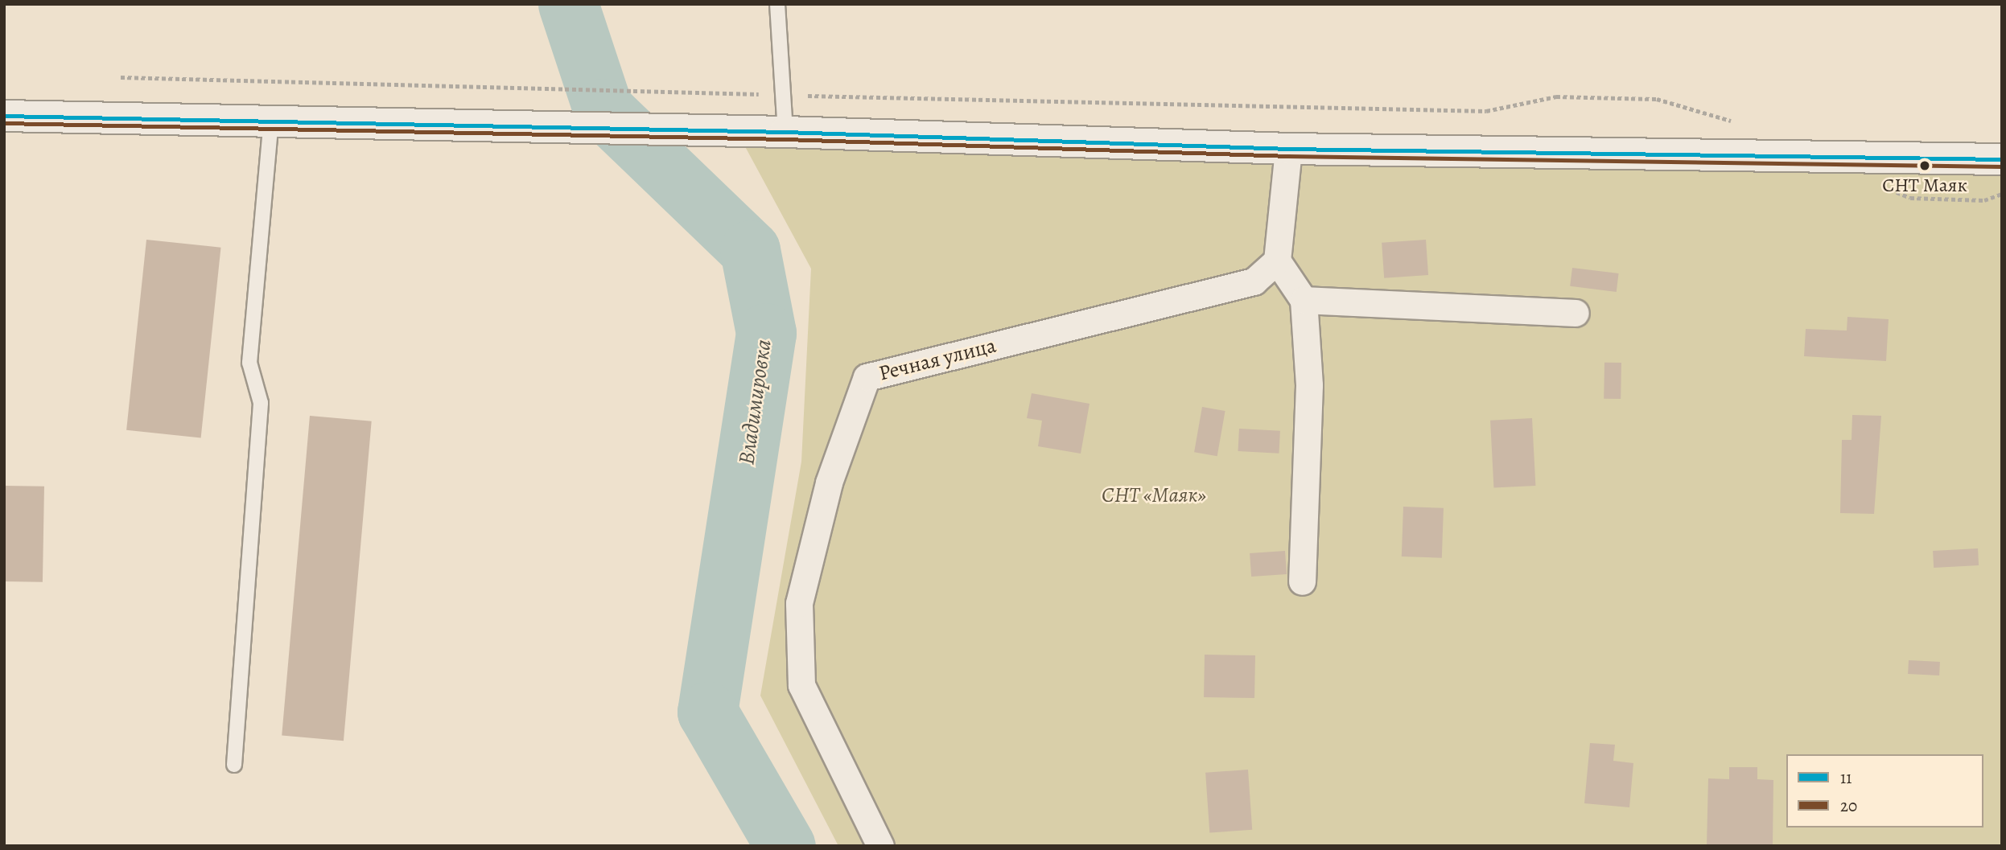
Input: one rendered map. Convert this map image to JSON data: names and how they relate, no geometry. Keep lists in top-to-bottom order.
{
  "streets": {
    "street": ["Речная улица"]
  },
  "water": ["Владимировка"],
  "parks": ["СНТ «Маяк»"],
  "places": ["СНТ Маяк"],
  "lines": ["transit line 11", "transit line 20"],
  "legend": ["11", "20"]
}
